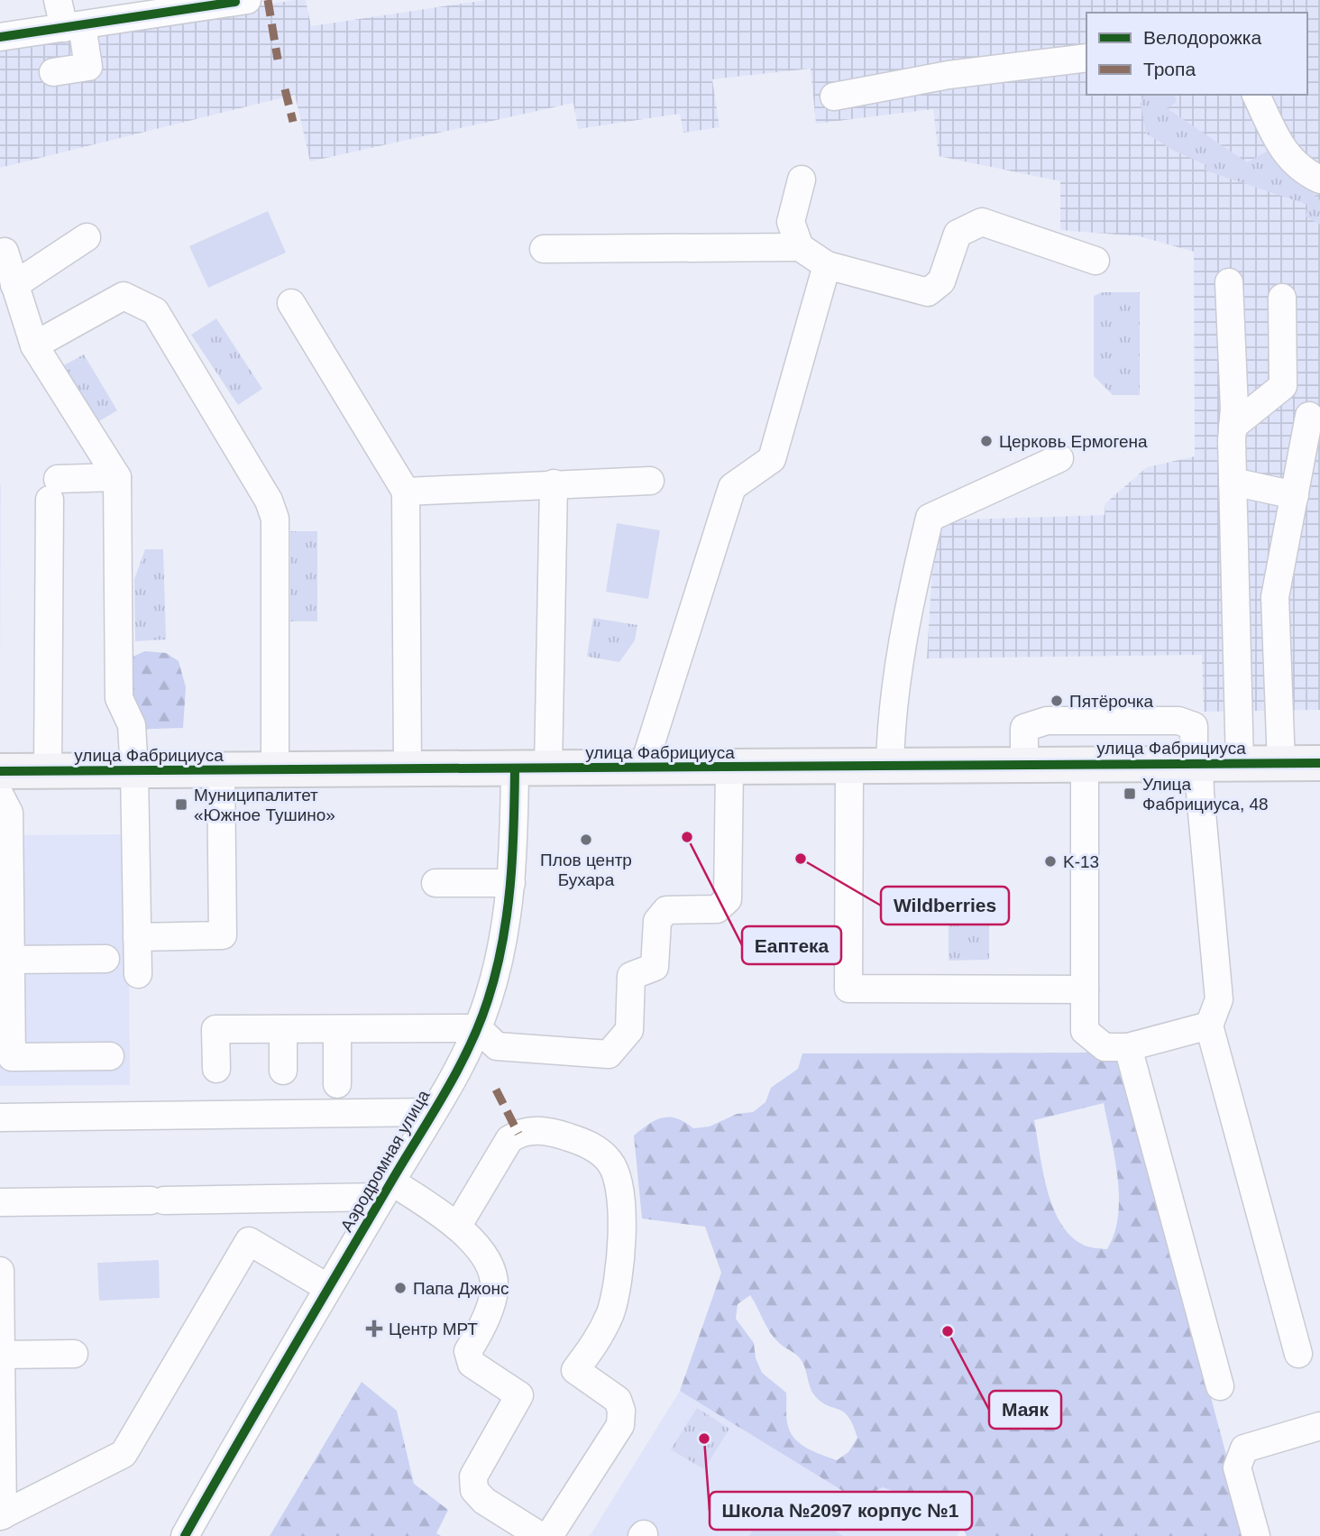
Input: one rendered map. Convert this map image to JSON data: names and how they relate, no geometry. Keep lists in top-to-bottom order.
{
  "streets": {
    "main road": ["улица Фабрициуса"],
    "street": ["Аэродромная улица"]
  },
  "crossings": [
    ["улица Фабрициуса", "Аэродромная улица"]
  ],
  "places": {
    "other": [
      "Церковь Ермогена",
      "Пятёрочка",
      "Еаптека",
      "Плов центр Бухара",
      "Wildberries",
      "K-13",
      "Папа Джонс",
      "Маяк",
      "Школа №2097 корпус №1"
    ],
    "transit": ["Улица Фабрициуса, 48", "Муниципалитет «Южное Тушино»"],
    "health": ["Центр МРТ"]
  },
  "legend": ["Велодорожка", "Тропа"]
}
